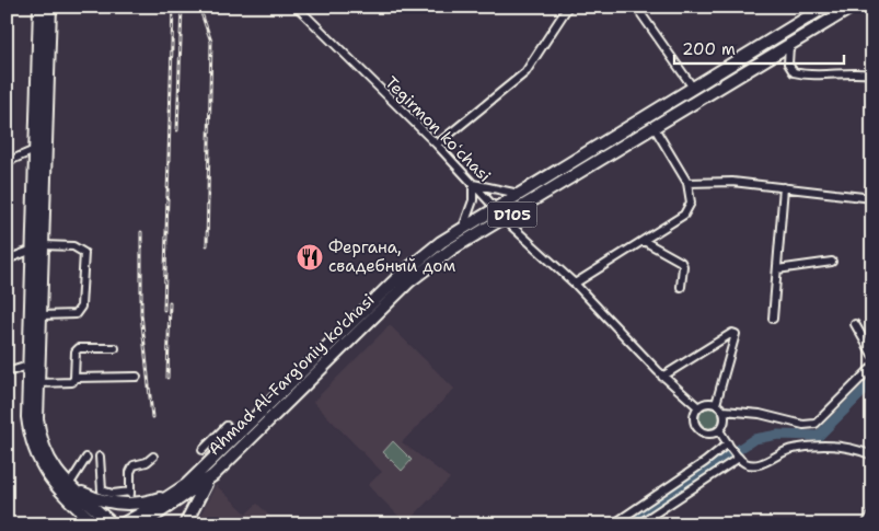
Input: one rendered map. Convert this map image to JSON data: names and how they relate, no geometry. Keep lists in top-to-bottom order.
{
  "streets": {
    "highway": ["D105", "Ahmad Al-Farg'oniy ko'chasi"],
    "street": ["Tegirmon koʻchasi"]
  },
  "crossings": [
    ["Tegirmon koʻchasi", "Ahmad Al-Farg'oniy ko'chasi"]
  ],
  "places": {
    "restaurant": ["Фергана, свадебный дом"]
  },
  "scale_bar": "200 m"
}
